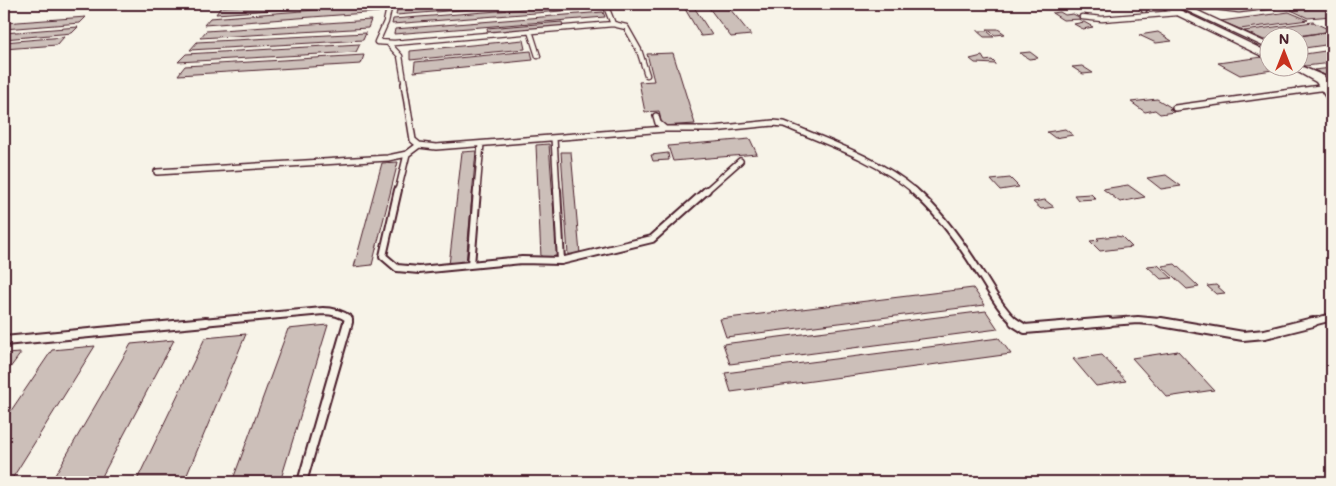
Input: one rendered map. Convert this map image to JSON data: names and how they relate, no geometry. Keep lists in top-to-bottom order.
{
  "north": "top"
}
